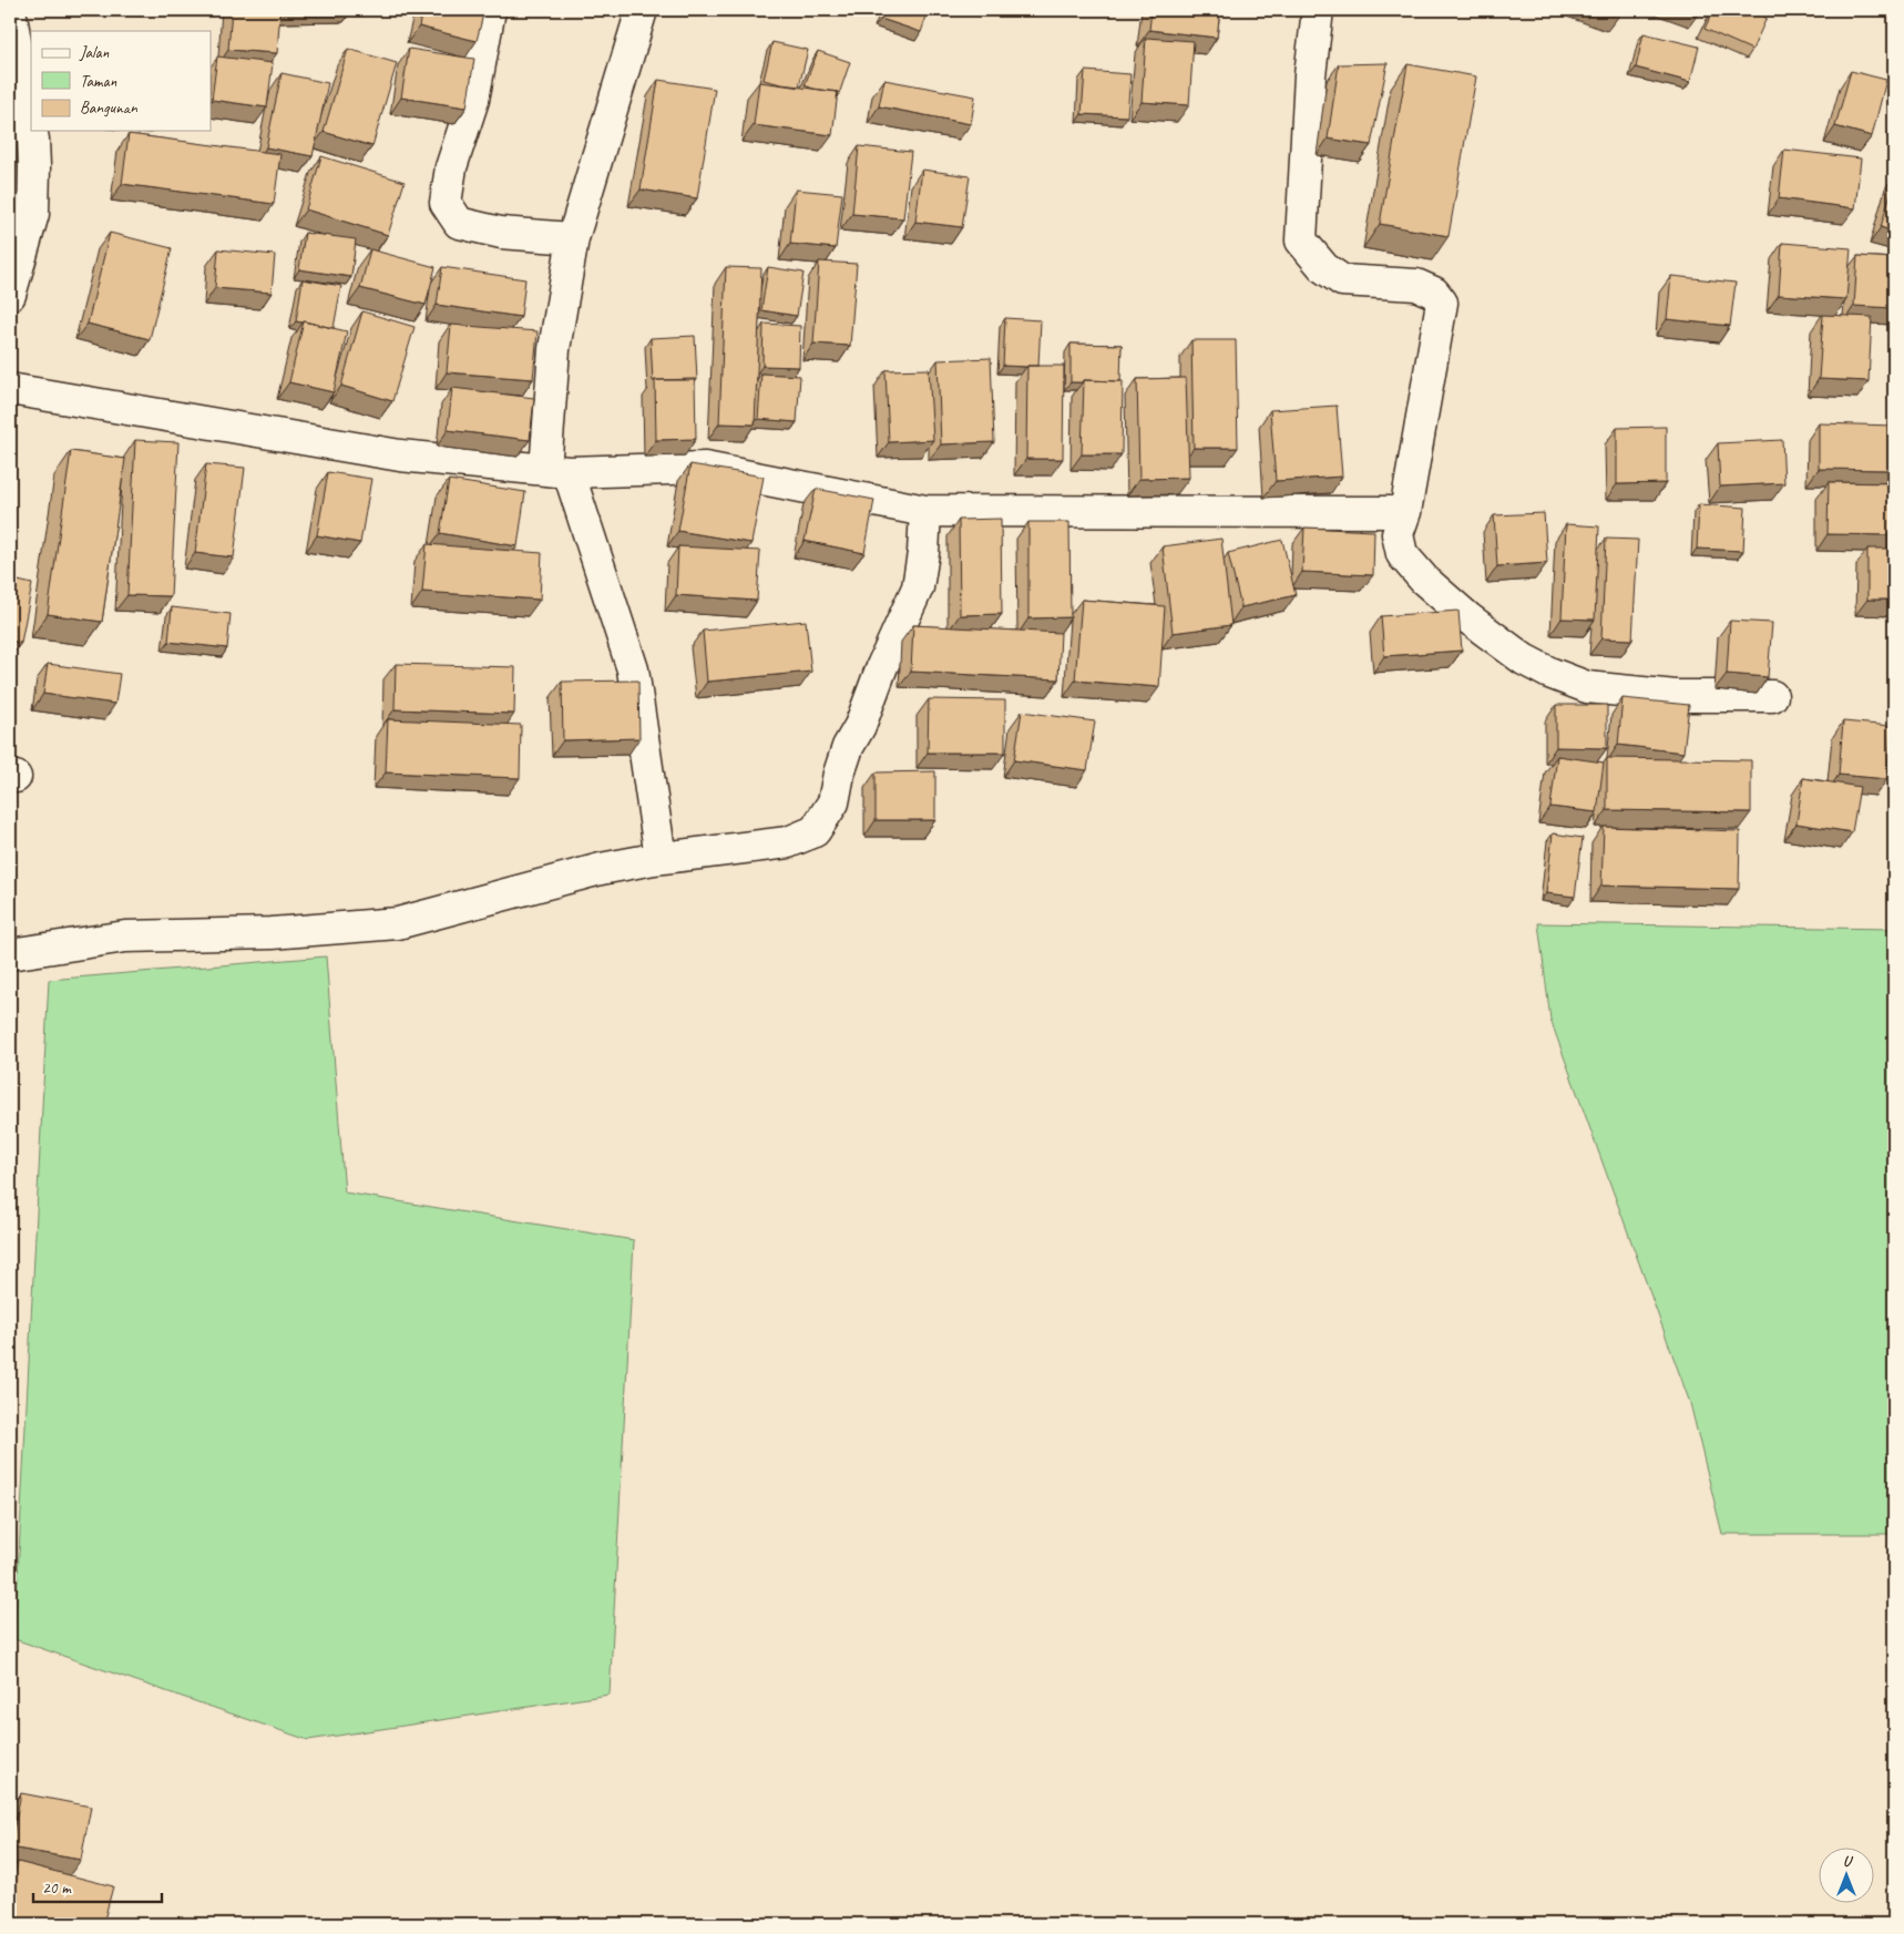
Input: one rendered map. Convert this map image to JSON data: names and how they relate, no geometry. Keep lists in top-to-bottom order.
{
  "legend": ["Jalan", "Taman", "Bangunan"],
  "scale_bar": "20 m",
  "north": "top"
}
